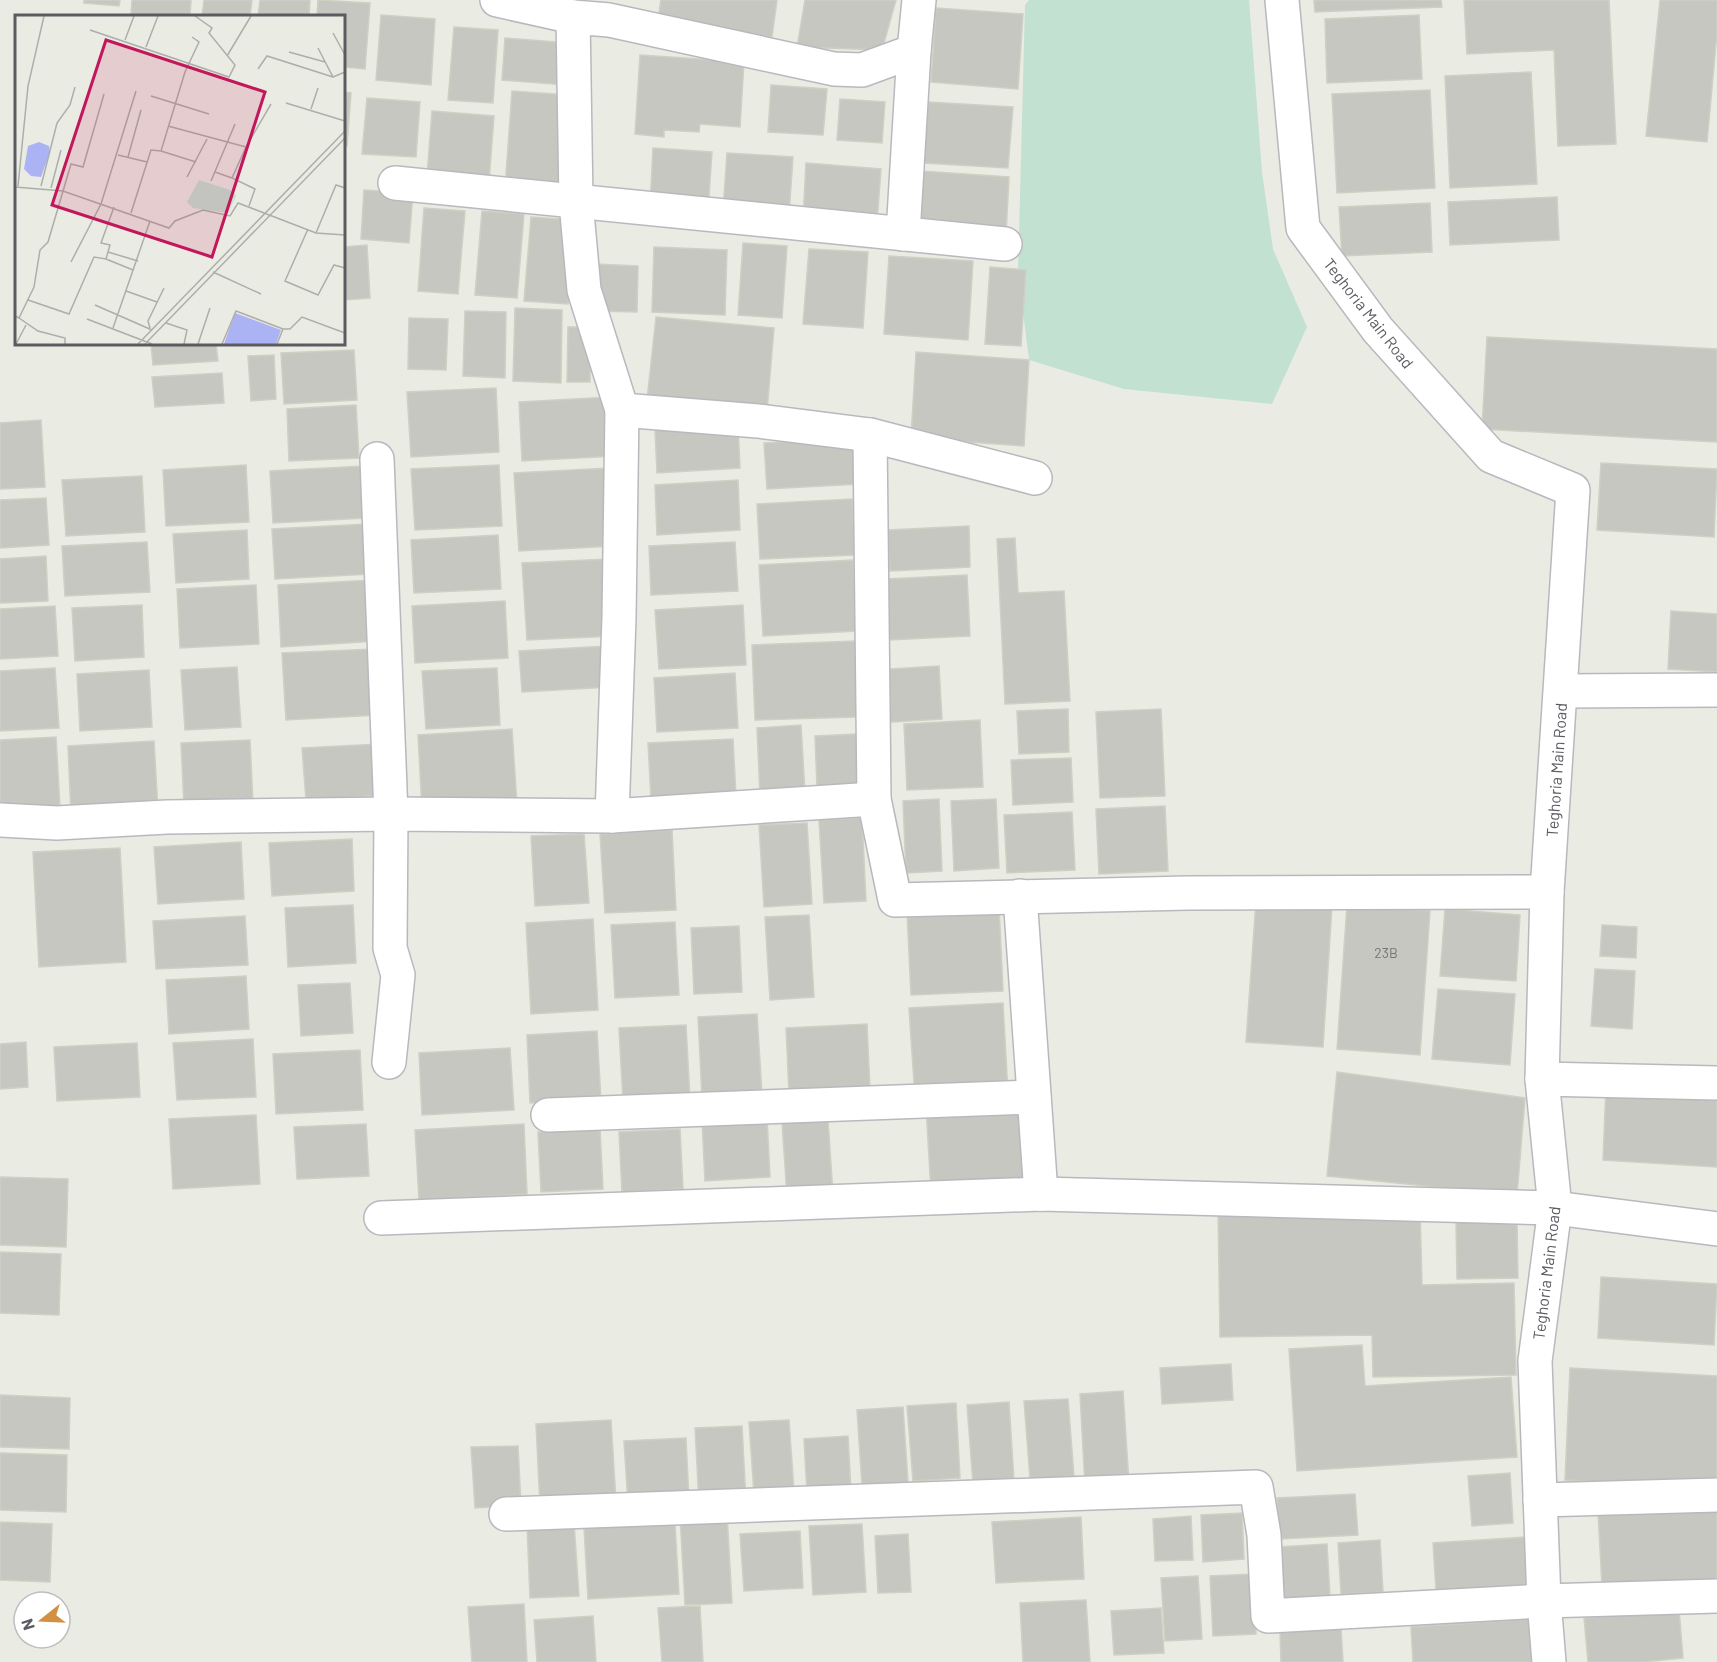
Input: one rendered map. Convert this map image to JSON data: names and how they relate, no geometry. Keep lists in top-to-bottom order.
{
  "streets": {
    "street": ["Teghoria Main Road"]
  },
  "house_numbers": ["23B"],
  "north": "left"
}
